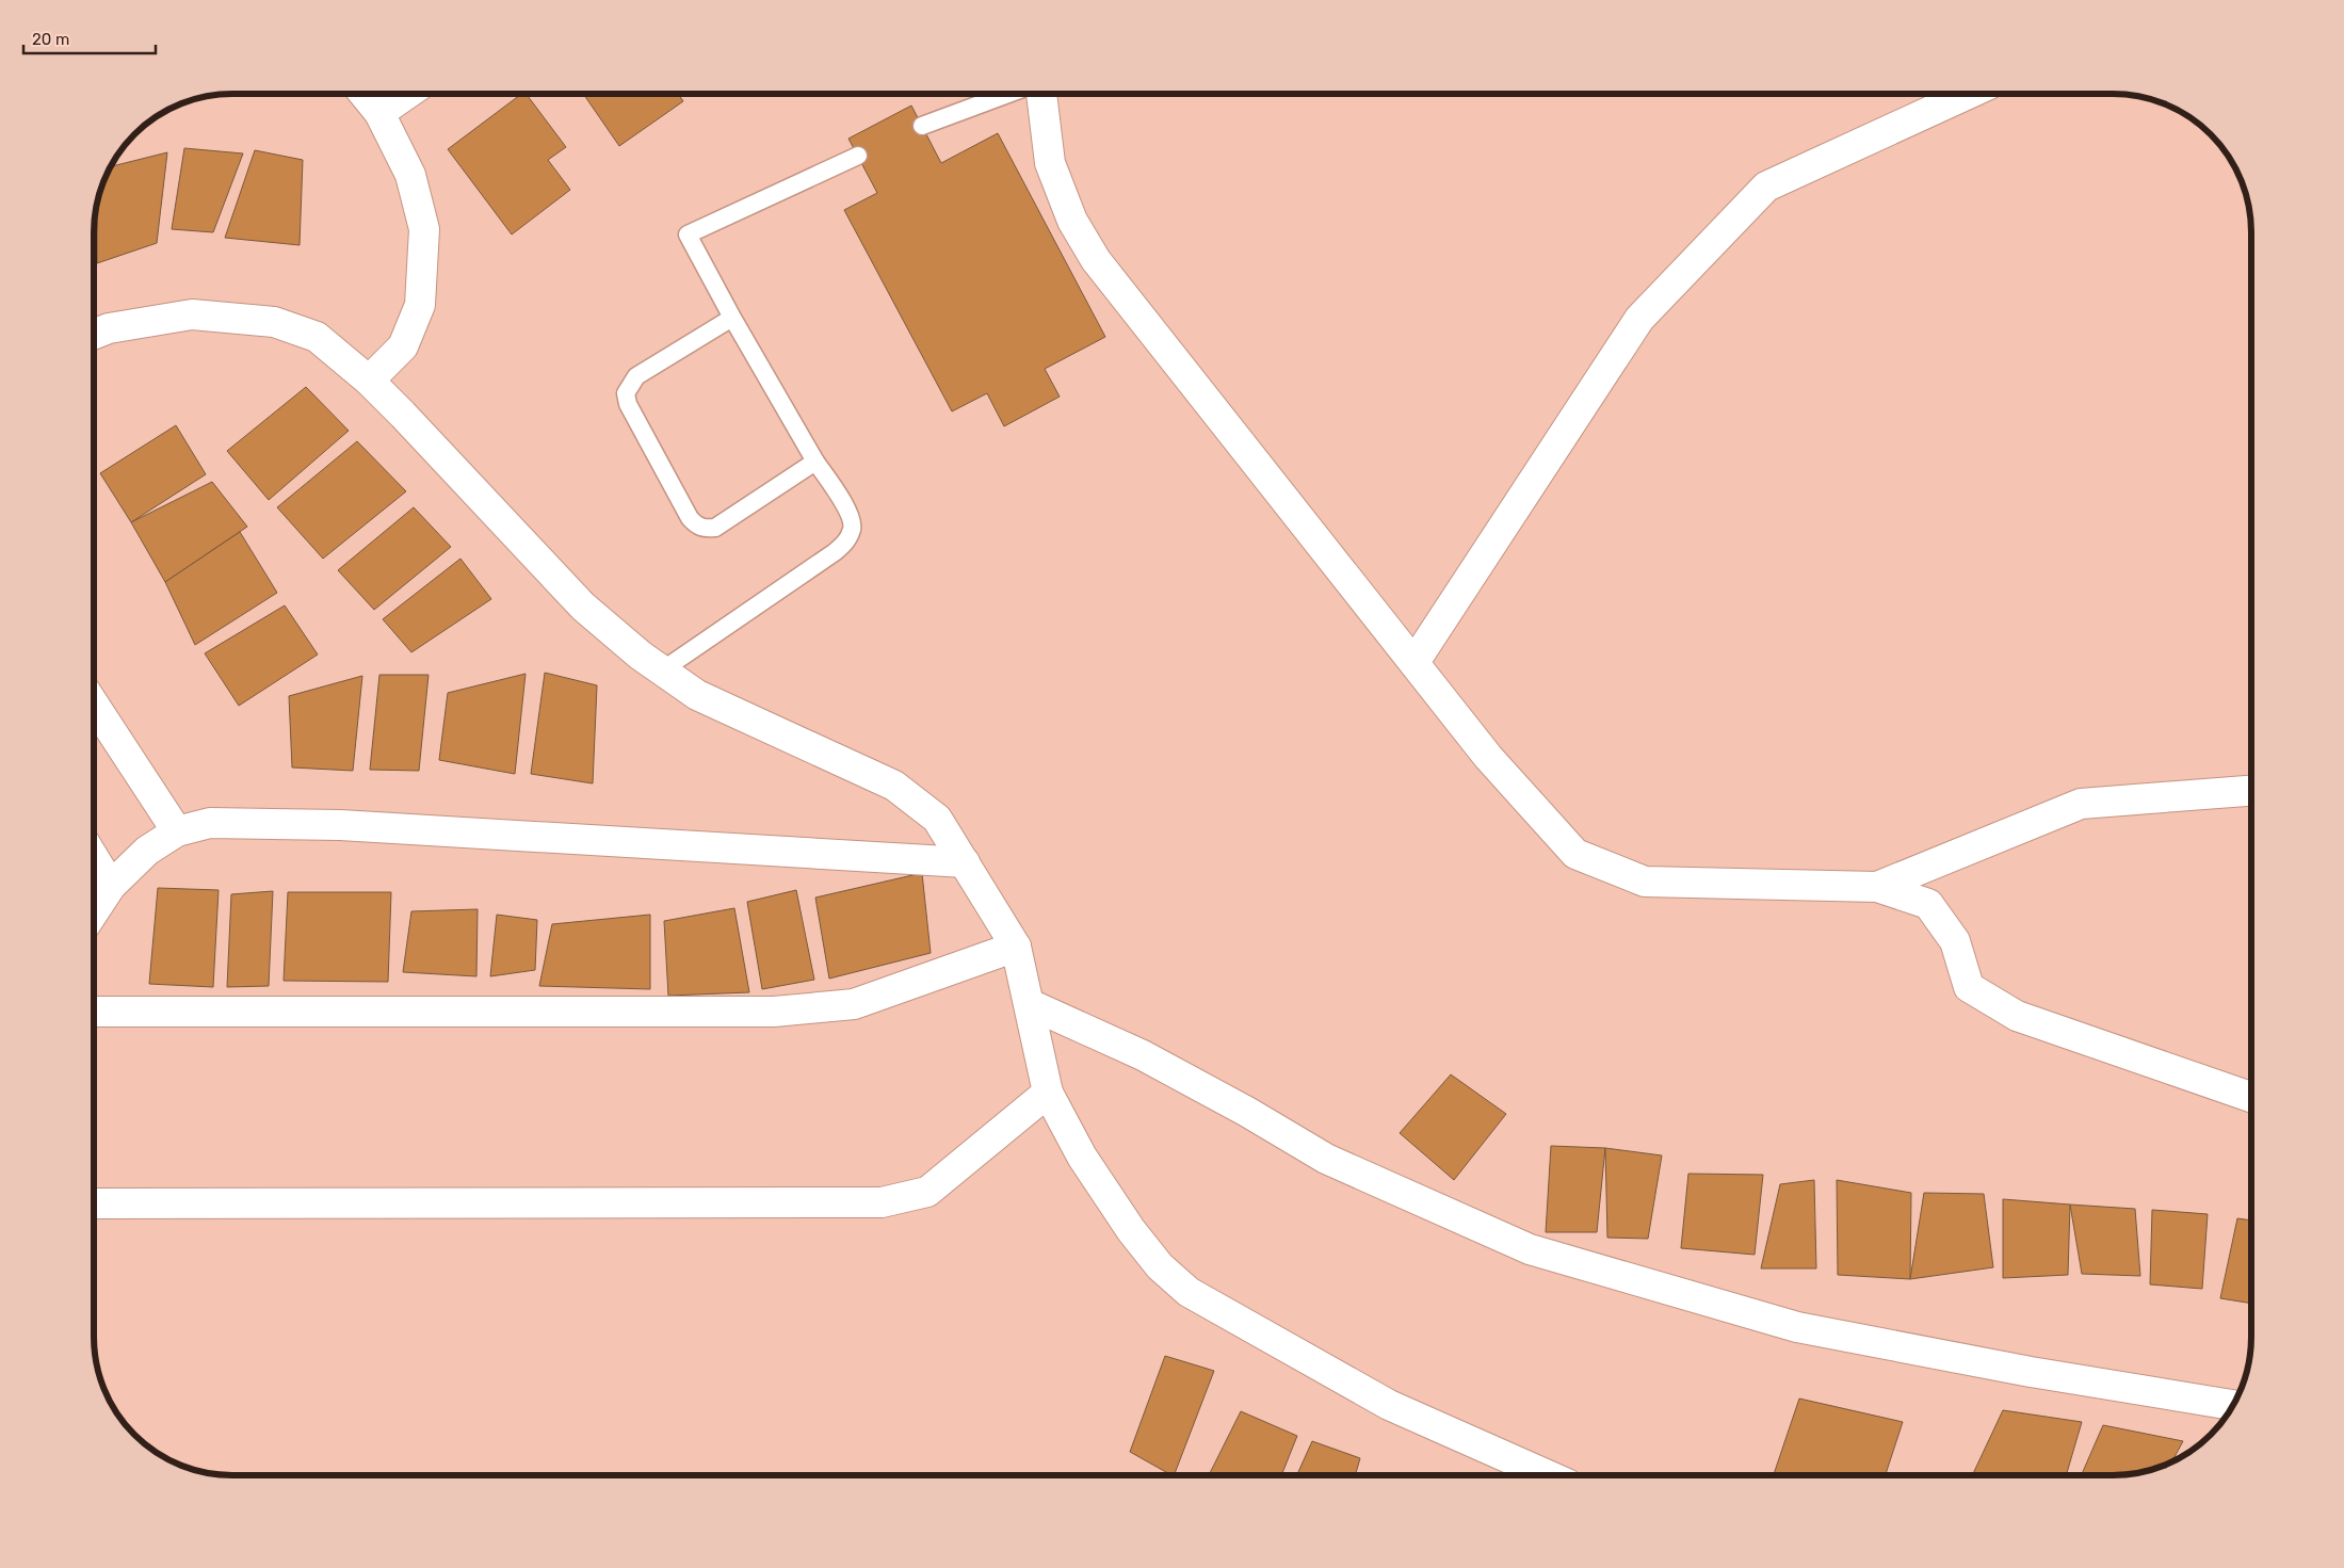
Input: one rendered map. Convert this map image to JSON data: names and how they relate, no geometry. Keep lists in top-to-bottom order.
{
  "scale_bar": "20 m"
}
